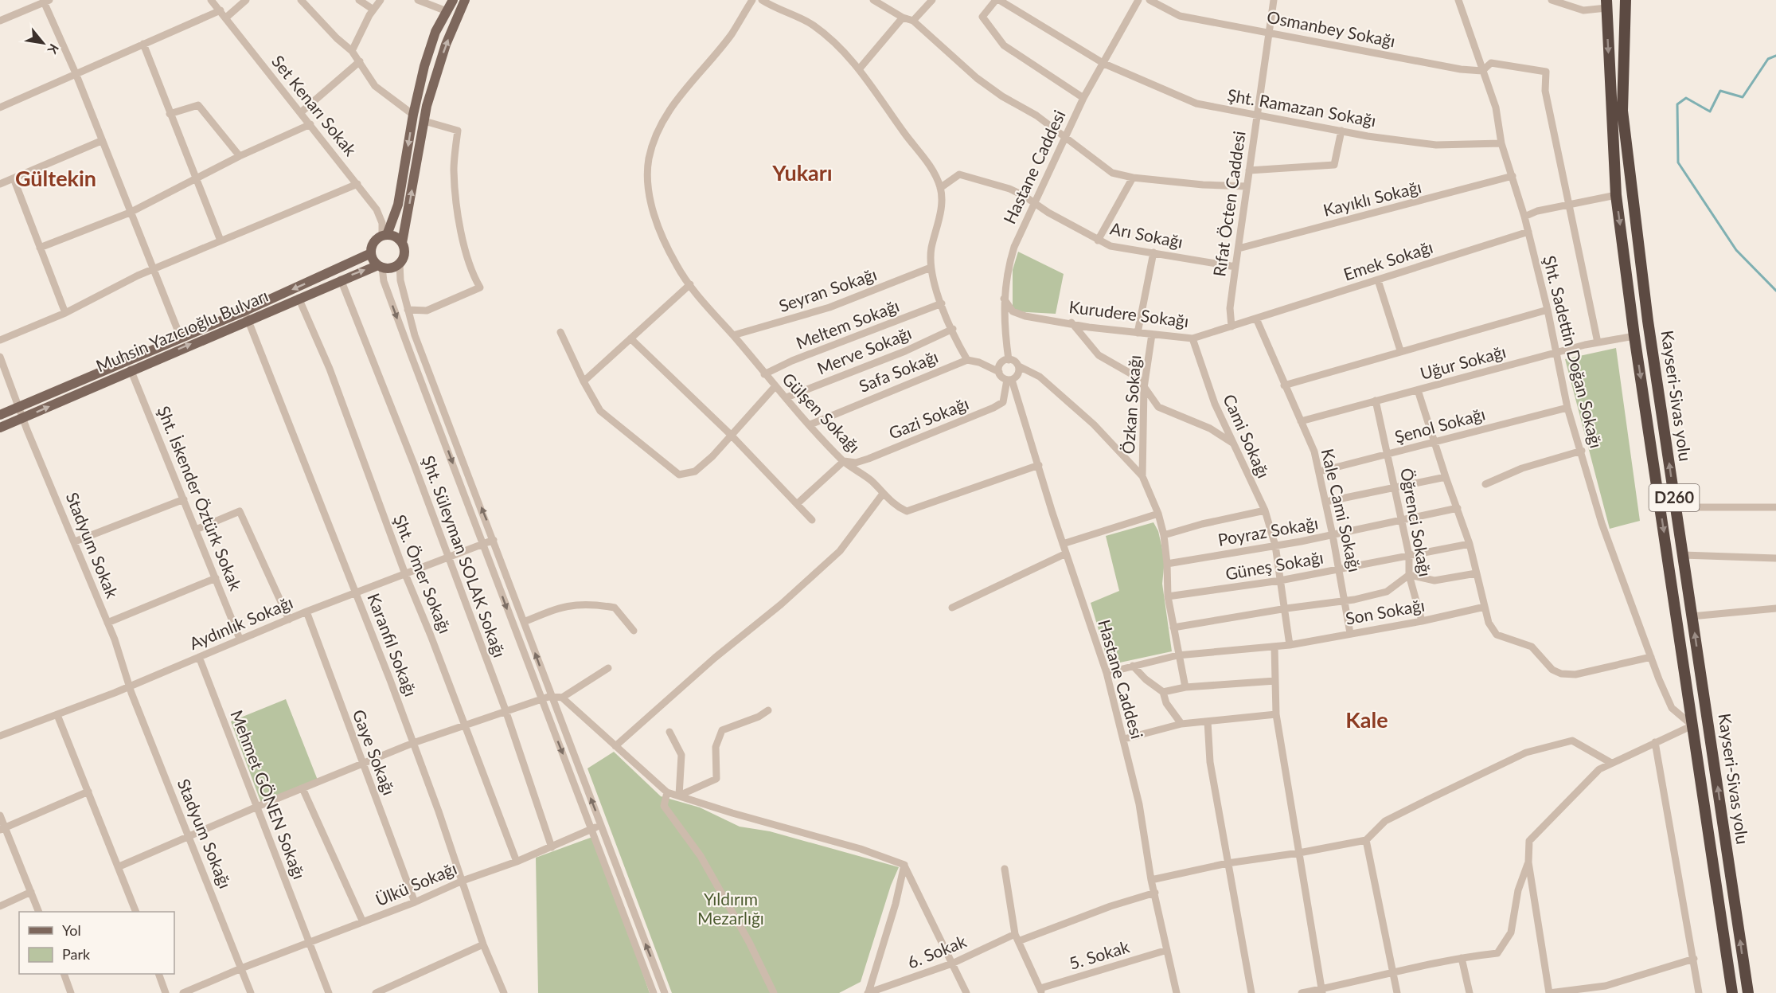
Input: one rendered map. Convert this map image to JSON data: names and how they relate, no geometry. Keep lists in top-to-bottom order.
{
  "streets": {
    "highway": ["Kayseri-Sivas yolu", "D260"],
    "main road": ["Muhsin Yazıcıoğlu Bulvarı"],
    "street": [
      "Osmanbey Sokağı",
      "Set Kenarı Sokak",
      "Şht. Ramazan Sokağı",
      "Hastane Caddesi",
      "Kayıklı Sokağı",
      "Rıfat Öcten Caddesi",
      "Arı Sokağı",
      "Emek Sokağı",
      "Seyran Sokağı",
      "Kurudere Sokağı",
      "Meltem Sokağı",
      "Merve Sokağı",
      "Şht. Sadettin Doğan Sokağı",
      "Uğur Sokağı",
      "Safa Sokağı",
      "Özkan Sokağı",
      "Gülşen Sokağı",
      "Gazi Sokağı",
      "Şenol Sokağı",
      "Cami Sokağı",
      "Şht. İskender Öztürk Sokak",
      "Kale Cami Sokağı",
      "Öğrenci Sokağı",
      "Poyraz Sokağı",
      "Stadyum Sokak",
      "Şht. Süleyman SOLAK Sokağı",
      "Güneş Sokağı",
      "Şht. Ömer Sokağı",
      "Son Sokağı",
      "Aydınlık Sokağı",
      "Karanfil Sokağı",
      "Gaye Sokağı",
      "Mehmet GÖNEN Sokağı",
      "Stadyum Sokağı",
      "Ülkü Sokağı",
      "6. Sokak",
      "5. Sokak"
    ]
  },
  "crossings": [
    ["Osmanbey Sokağı", "Rıfat Öcten Caddesi"],
    ["Osmanbey Sokağı", "Şht. Sadettin Doğan Sokağı"],
    ["Set Kenarı Sokak", "Muhsin Yazıcıoğlu Bulvarı"],
    ["Şht. Ramazan Sokağı", "Hastane Caddesi"],
    ["Şht. Ramazan Sokağı", "Rıfat Öcten Caddesi"],
    ["Şht. Ramazan Sokağı", "Şht. Sadettin Doğan Sokağı"],
    ["Hastane Caddesi", "Arı Sokağı"],
    ["Hastane Caddesi", "Kurudere Sokağı"],
    ["Hastane Caddesi", "Gülşen Sokağı"],
    ["Hastane Caddesi", "Gazi Sokağı"],
    ["Hastane Caddesi", "Son Sokağı"],
    ["Hastane Caddesi", "6. Sokak"],
    ["Hastane Caddesi", "5. Sokak"],
    ["Kayıklı Sokağı", "Rıfat Öcten Caddesi"],
    ["Kayıklı Sokağı", "Şht. Sadettin Doğan Sokağı"],
    ["Rıfat Öcten Caddesi", "Arı Sokağı"],
    ["Rıfat Öcten Caddesi", "Kurudere Sokağı"],
    ["Arı Sokağı", "Özkan Sokağı"],
    ["Emek Sokağı", "Kurudere Sokağı"],
    ["Emek Sokağı", "Şht. Sadettin Doğan Sokağı"],
    ["Emek Sokağı", "Kale Cami Sokağı"],
    ["Seyran Sokağı", "Gülşen Sokağı"],
    ["Kurudere Sokağı", "Özkan Sokağı"],
    ["Kurudere Sokağı", "Cami Sokağı"],
    ["Kurudere Sokağı", "Kale Cami Sokağı"],
    ["Meltem Sokağı", "Gülşen Sokağı"],
    ["Muhsin Yazıcıoğlu Bulvarı", "Şht. İskender Öztürk Sokak"],
    ["Muhsin Yazıcıoğlu Bulvarı", "Stadyum Sokak"],
    ["Muhsin Yazıcıoğlu Bulvarı", "Şht. Süleyman SOLAK Sokağı"],
    ["Muhsin Yazıcıoğlu Bulvarı", "Şht. Ömer Sokağı"],
    ["Muhsin Yazıcıoğlu Bulvarı", "Karanfil Sokağı"],
    ["Merve Sokağı", "Gülşen Sokağı"],
    ["Şht. Sadettin Doğan Sokağı", "Uğur Sokağı"],
    ["Şht. Sadettin Doğan Sokağı", "Kayseri-Sivas yolu"],
    ["Şht. Sadettin Doğan Sokağı", "Şenol Sokağı"],
    ["Uğur Sokağı", "Kayseri-Sivas yolu"],
    ["Uğur Sokağı", "Kale Cami Sokağı"],
    ["Uğur Sokağı", "Öğrenci Sokağı"],
    ["Safa Sokağı", "Gülşen Sokağı"],
    ["Gülşen Sokağı", "Gazi Sokağı"],
    ["Şenol Sokağı", "Kale Cami Sokağı"],
    ["Şenol Sokağı", "Öğrenci Sokağı"],
    ["Cami Sokağı", "Poyraz Sokağı"],
    ["Cami Sokağı", "Güneş Sokağı"],
    ["Cami Sokağı", "Son Sokağı"],
    ["Şht. İskender Öztürk Sokak", "Aydınlık Sokağı"],
    ["Kale Cami Sokağı", "Poyraz Sokağı"],
    ["Kale Cami Sokağı", "Güneş Sokağı"],
    ["Kale Cami Sokağı", "Son Sokağı"],
    ["Öğrenci Sokağı", "Poyraz Sokağı"],
    ["Öğrenci Sokağı", "Güneş Sokağı"],
    ["Öğrenci Sokağı", "Son Sokağı"],
    ["Stadyum Sokak", "Aydınlık Sokağı"],
    ["Stadyum Sokak", "Stadyum Sokağı"],
    ["Şht. Süleyman SOLAK Sokağı", "Aydınlık Sokağı"],
    ["Şht. Süleyman SOLAK Sokağı", "Ülkü Sokağı"],
    ["Şht. Ömer Sokağı", "Aydınlık Sokağı"],
    ["Şht. Ömer Sokağı", "Ülkü Sokağı"],
    ["Aydınlık Sokağı", "Karanfil Sokağı"],
    ["Aydınlık Sokağı", "Gaye Sokağı"],
    ["Aydınlık Sokağı", "Mehmet GÖNEN Sokağı"],
    ["Aydınlık Sokağı", "Stadyum Sokağı"],
    ["Karanfil Sokağı", "Ülkü Sokağı"],
    ["Gaye Sokağı", "Ülkü Sokağı"],
    ["Mehmet GÖNEN Sokağı", "Ülkü Sokağı"],
    ["Stadyum Sokağı", "Ülkü Sokağı"]
  ],
  "districts": ["Yukarı", "Gültekin", "Kale"],
  "parks": ["Yıldırım Mezarlığı"],
  "legend": ["Yol", "Park"],
  "north": "bottom right"
}
